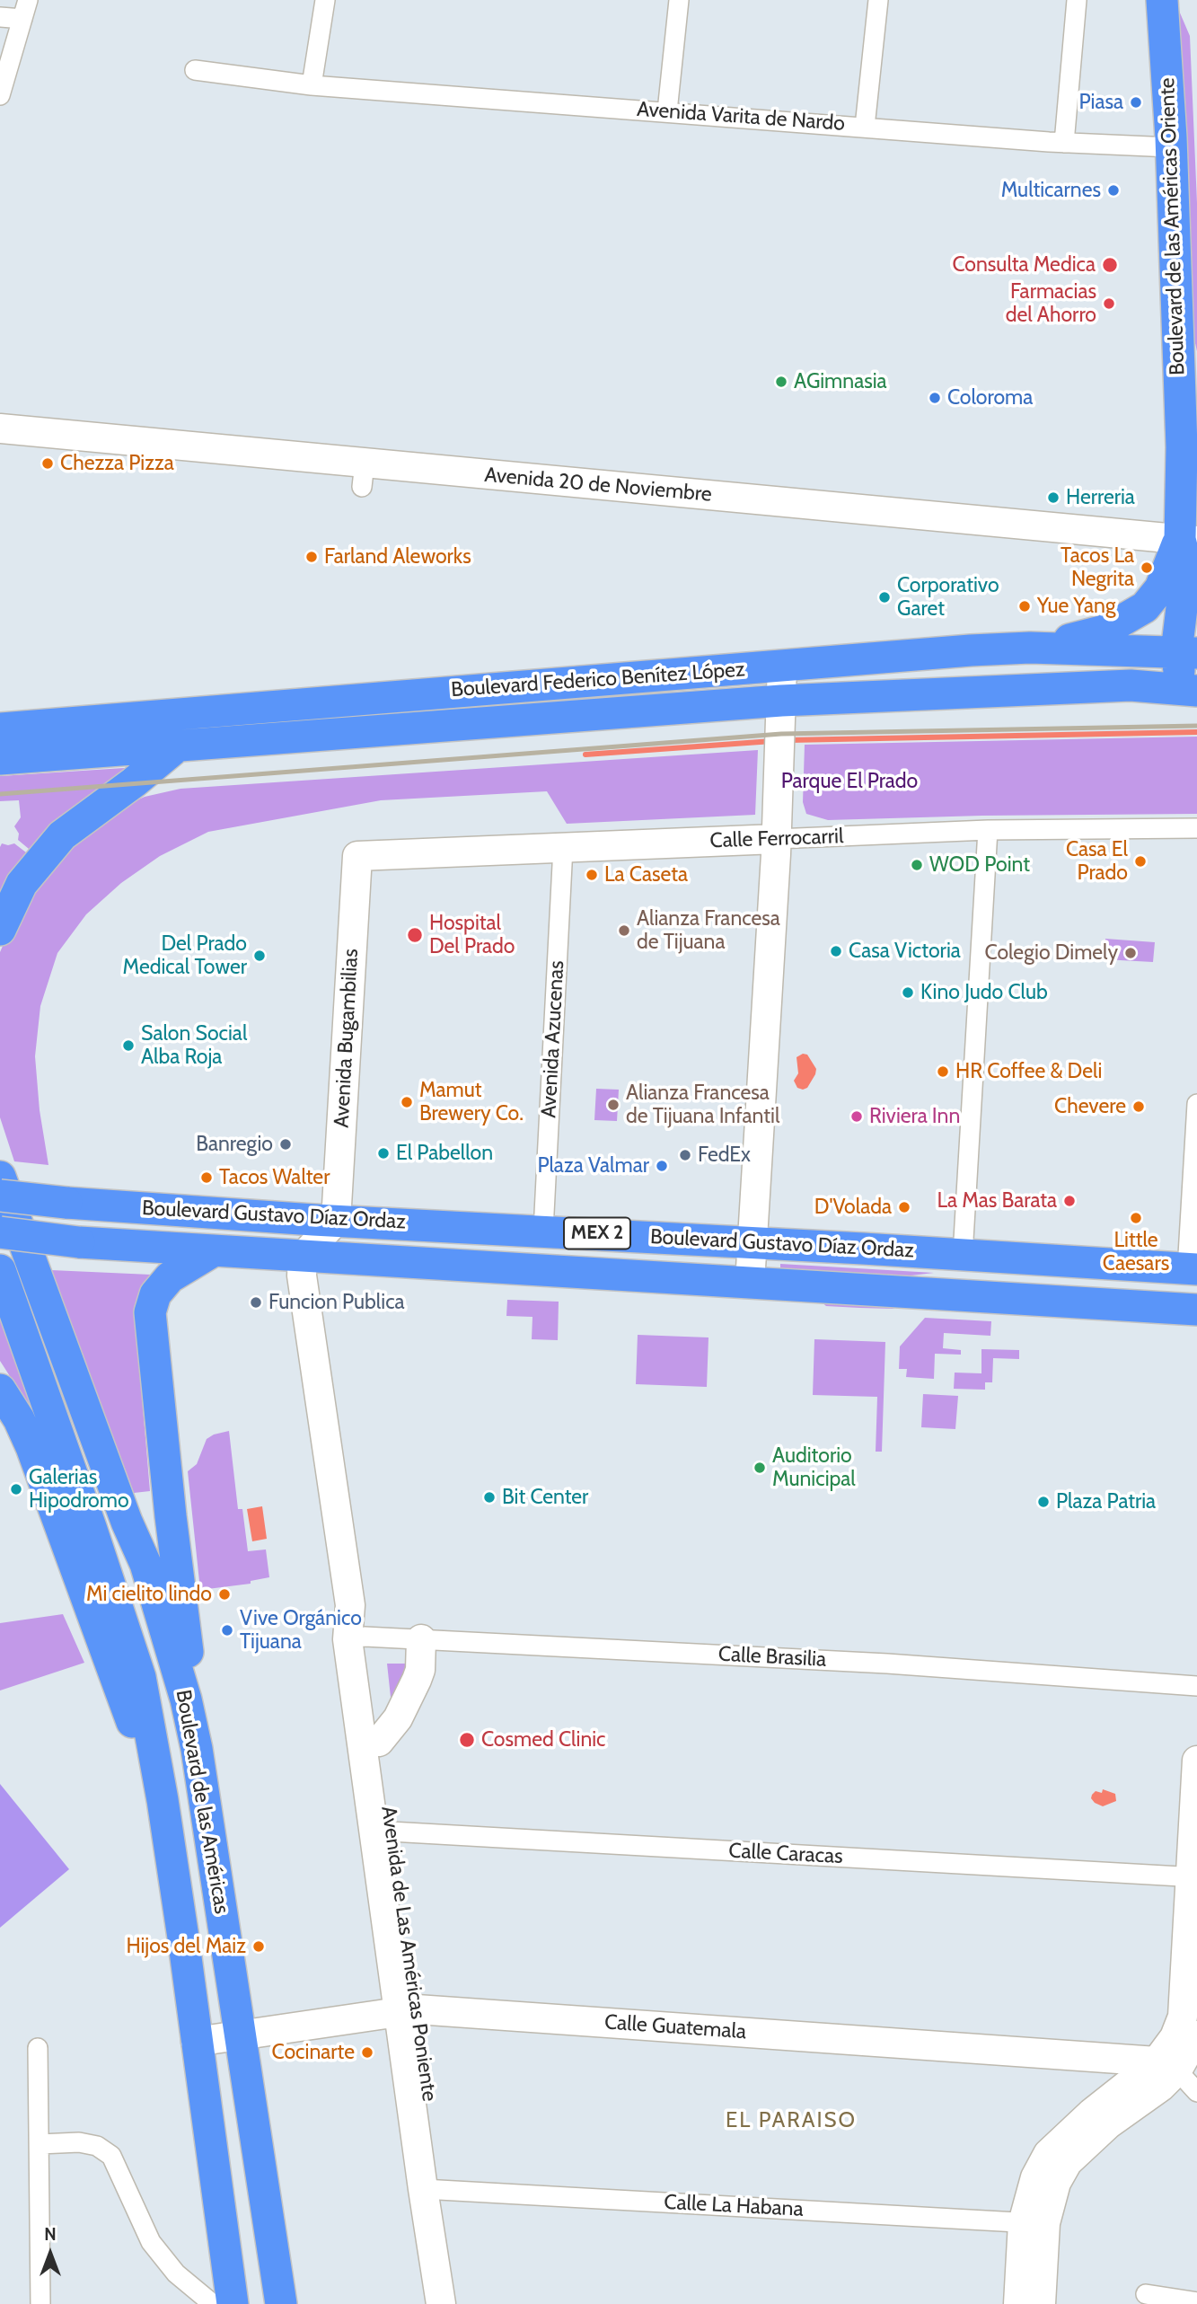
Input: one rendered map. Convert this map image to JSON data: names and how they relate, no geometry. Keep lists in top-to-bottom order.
{
  "streets": {
    "main road": [
      "Boulevard de las Américas Oriente",
      "Boulevard Federico Benítez López",
      "Boulevard Gustavo Díaz Ordaz",
      "MEX 2",
      "Boulevard de las Américas"
    ],
    "street": [
      "Avenida Varita de Nardo",
      "Avenida 20 de Noviembre",
      "Calle Ferrocarril",
      "Avenida Bugambilias",
      "Avenida Azucenas",
      "Calle Brasilia",
      "Calle Caracas",
      "Avenida de Las Américas Poniente",
      "Calle Guatemala",
      "Calle La Habana"
    ]
  },
  "crossings": [
    ["Avenida Varita de Nardo", "Boulevard de las Américas Oriente"],
    ["Boulevard de las Américas Oriente", "Avenida 20 de Noviembre"],
    ["Boulevard de las Américas Oriente", "Boulevard Federico Benítez López"],
    ["Calle Ferrocarril", "Avenida Bugambilias"],
    ["Calle Ferrocarril", "Avenida Azucenas"],
    ["Avenida Bugambilias", "Boulevard Gustavo Díaz Ordaz"],
    ["Avenida Azucenas", "Boulevard Gustavo Díaz Ordaz"],
    ["Boulevard Gustavo Díaz Ordaz", "Avenida de Las Américas Poniente"],
    ["Calle Brasilia", "Avenida de Las Américas Poniente"],
    ["Boulevard de las Américas", "Calle Guatemala"],
    ["Calle Caracas", "Avenida de Las Américas Poniente"],
    ["Avenida de Las Américas Poniente", "Calle Guatemala"],
    ["Avenida de Las Américas Poniente", "Calle La Habana"]
  ],
  "districts": ["EL PARAISO"],
  "parks": ["Parque El Prado"],
  "places": [
    "Piasa",
    "Multicarnes",
    "Consulta Medica",
    "Farmacias del Ahorro",
    "AGimnasia",
    "Coloroma",
    "Chezza Pizza",
    "Herreria",
    "Farland Aleworks",
    "Tacos La Negrita",
    "Corporativo Garet",
    "Yue Yang",
    "Casa El Prado",
    "WOD Point",
    "La Caseta",
    "Alianza Francesa de Tijuana",
    "Hospital Del Prado",
    "Casa Victoria",
    "Colegio Dimely",
    "Del Prado Medical Tower",
    "Kino Judo Club",
    "Salon Social Alba Roja",
    "HR Coffee & Deli",
    "Mamut Brewery Co.",
    "Alianza Francesa de Tijuana Infantil",
    "Chevere",
    "Riviera Inn",
    "Banregio",
    "El Pabellon",
    "FedEx",
    "Plaza Valmar",
    "Tacos Walter",
    "La Mas Barata",
    "D'Volada",
    "Little Caesars",
    "Funcion Publica",
    "Auditorio Municipal",
    "Galerias Hipodromo",
    "Bit Center",
    "Plaza Patria",
    "Mi cielito lindo",
    "Vive Orgánico Tijuana",
    "Cosmed Clinic",
    "Hijos del Maiz",
    "Cocinarte"
  ],
  "north": "top"
}
